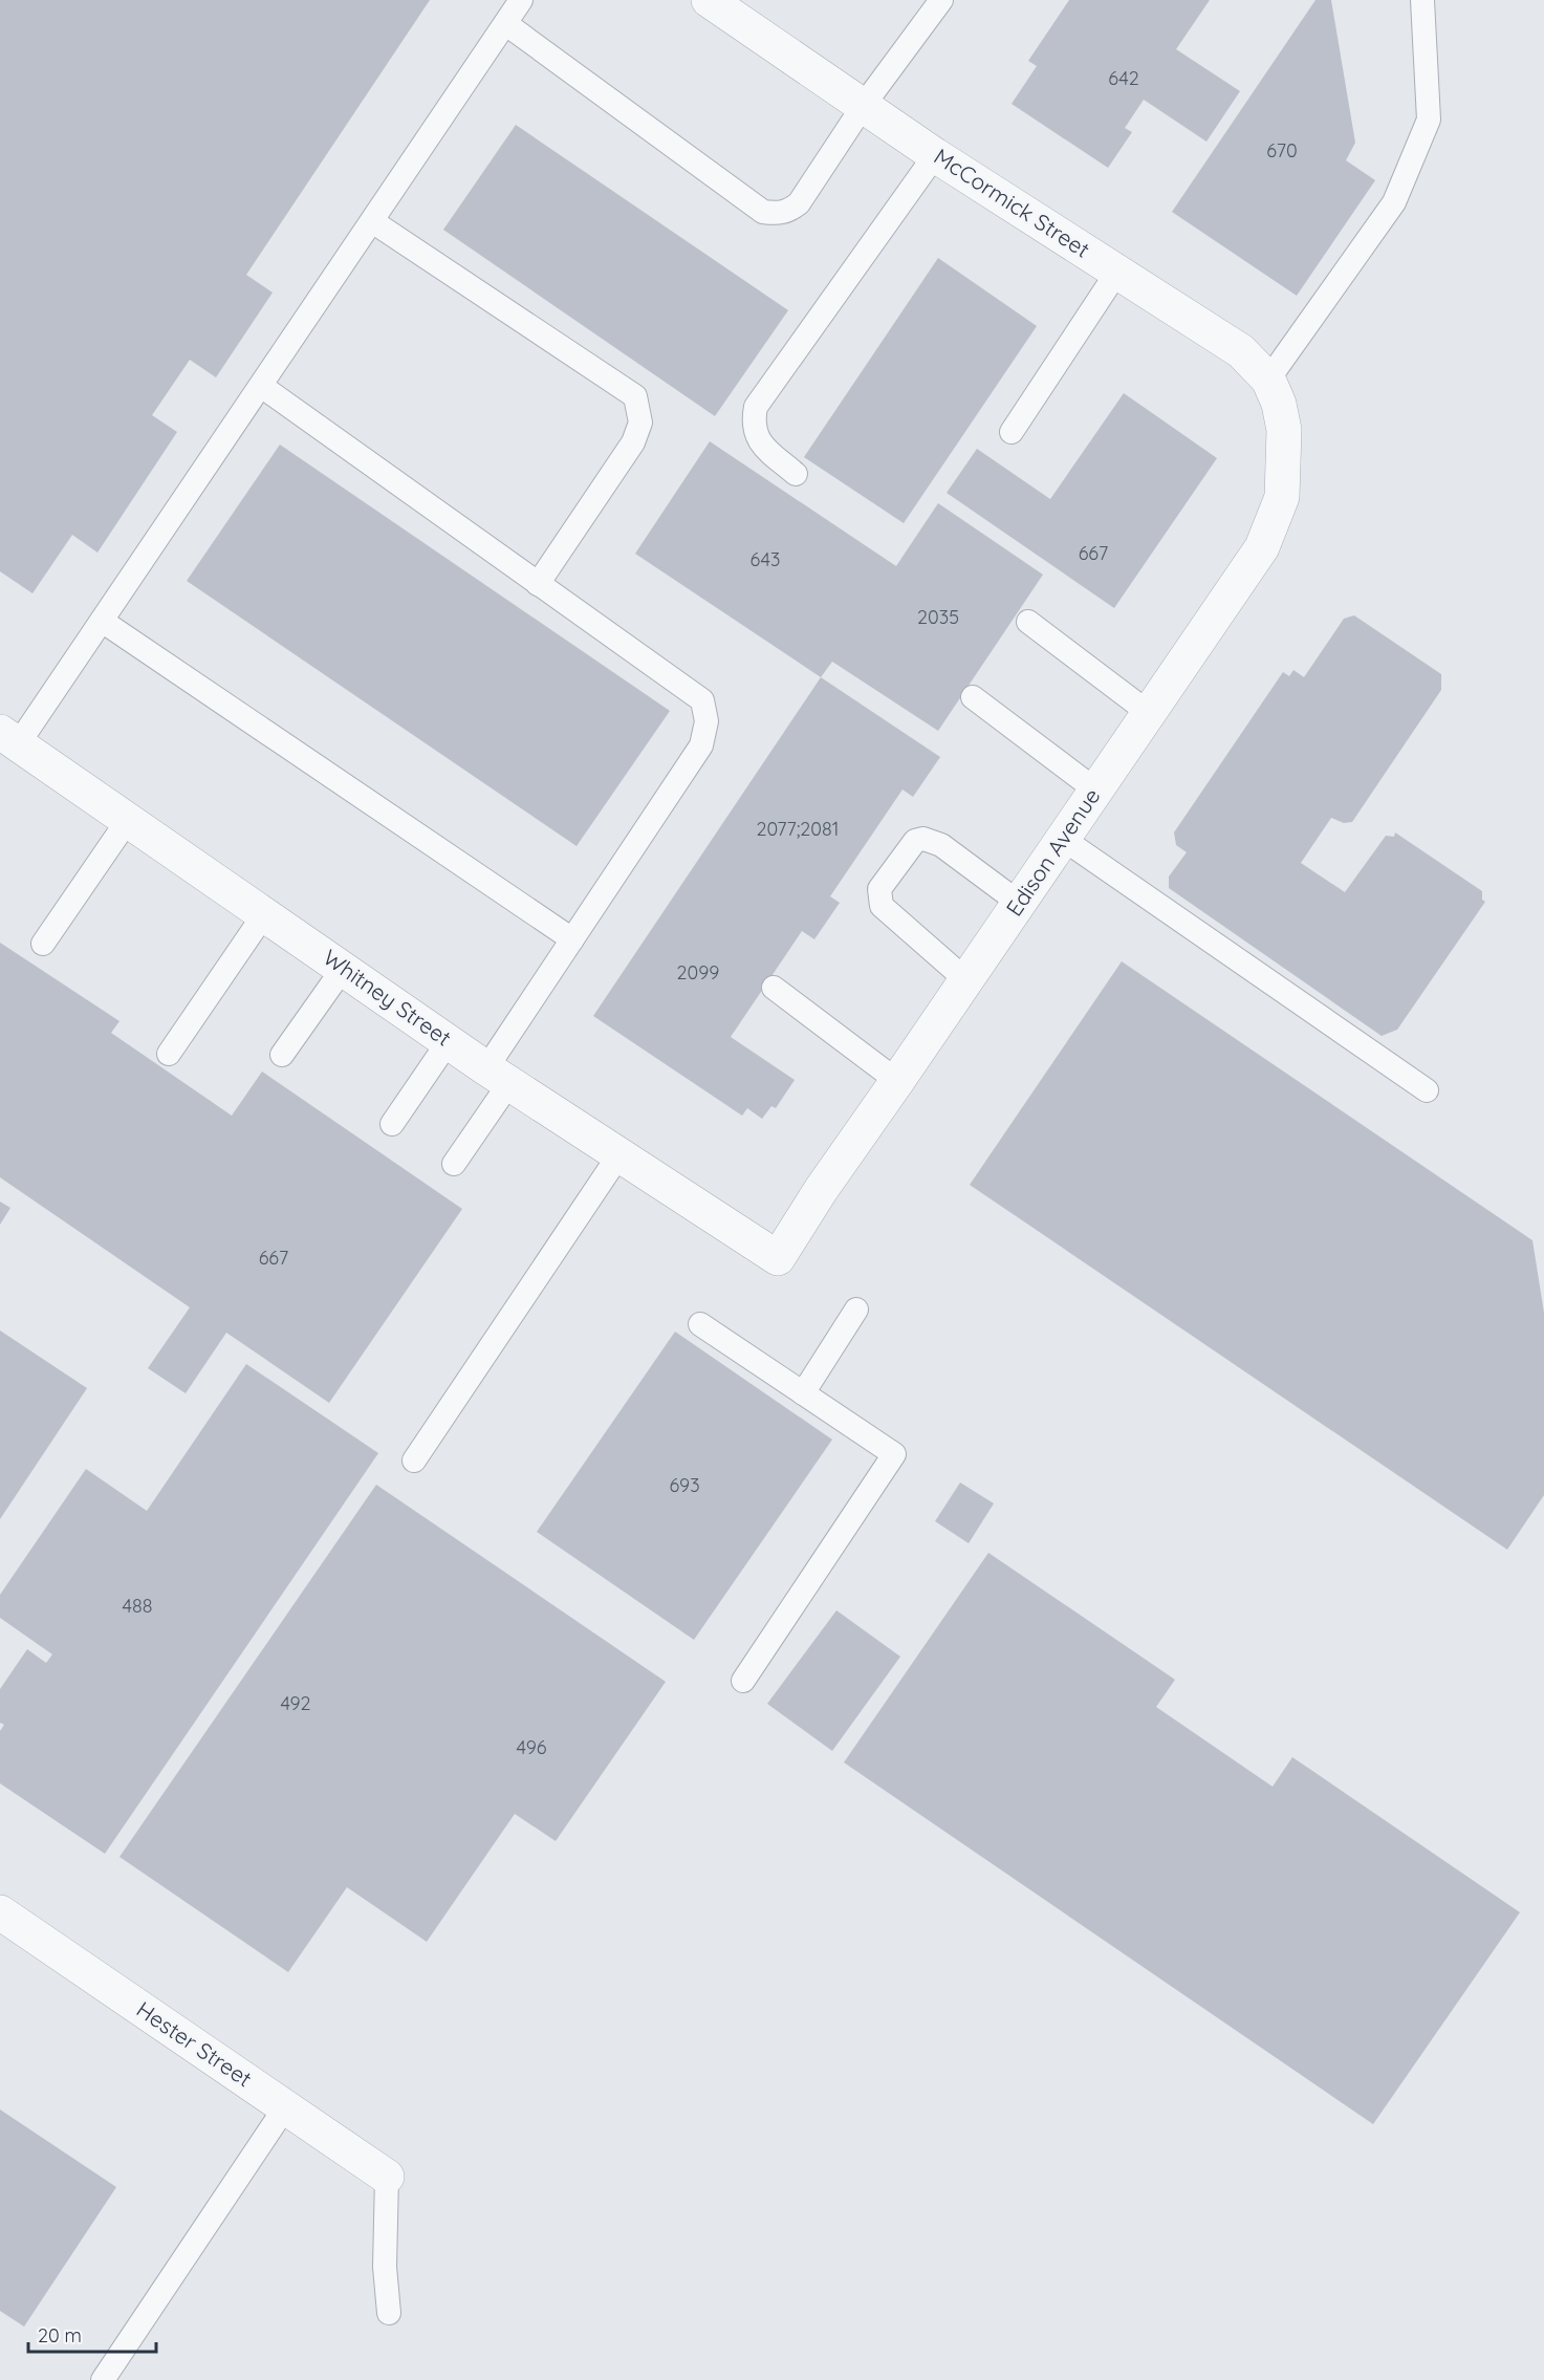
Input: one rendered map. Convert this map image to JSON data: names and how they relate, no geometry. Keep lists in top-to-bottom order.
{
  "streets": {
    "street": [
      "McCormick Street",
      "Edison Avenue",
      "Whitney Street",
      "Hester Street"
    ]
  },
  "crossings": [
    ["McCormick Street", "Edison Avenue"],
    ["Edison Avenue", "Whitney Street"]
  ],
  "house_numbers": [
    "642",
    "670",
    "667",
    "643",
    "2035",
    "2077;2081",
    "2099",
    "667",
    "693",
    "488",
    "492",
    "496"
  ],
  "scale_bar": "20 m"
}
